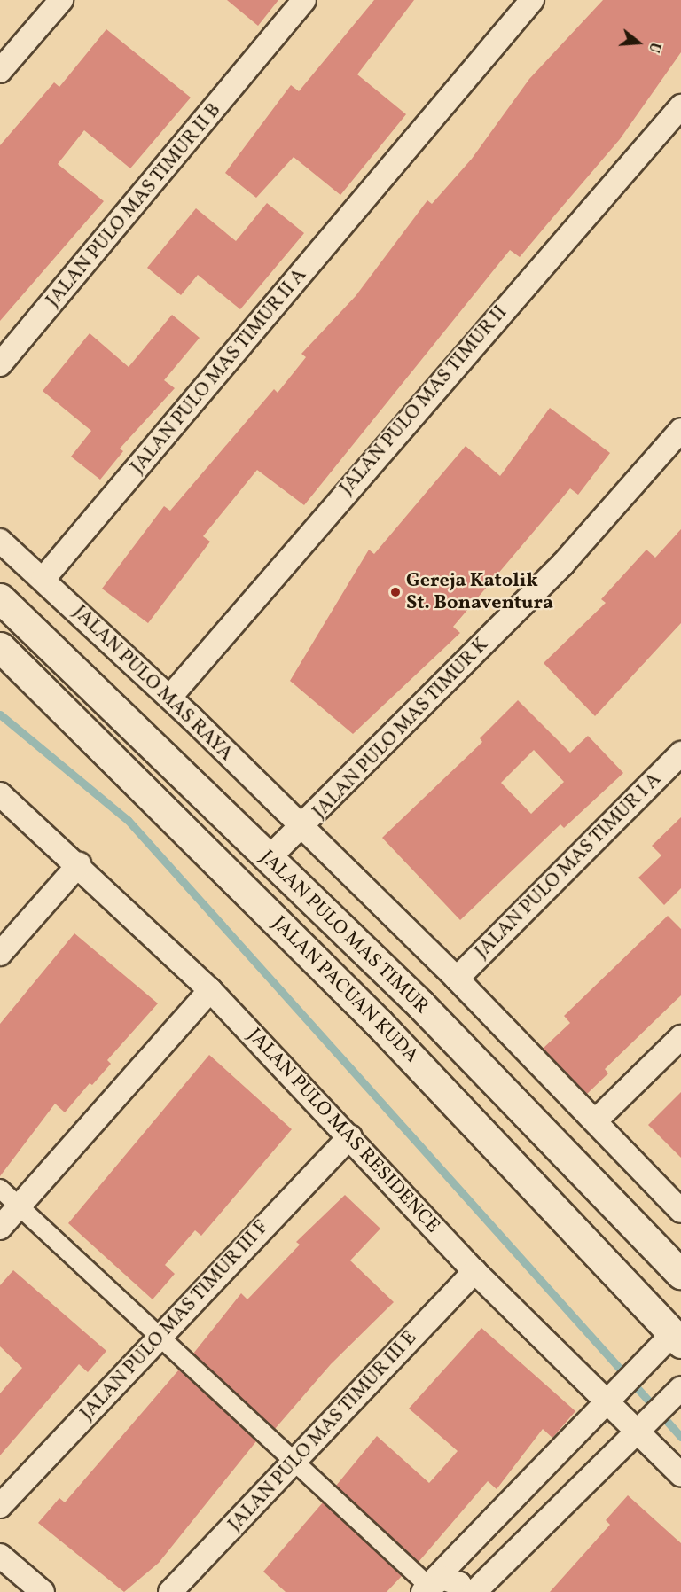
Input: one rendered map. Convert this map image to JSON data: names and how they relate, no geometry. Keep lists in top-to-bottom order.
{
  "streets": {
    "street": [
      "JALAN PULO MAS TIMUR II B",
      "JALAN PULO MAS TIMUR II A",
      "JALAN PULO MAS TIMUR II",
      "JALAN PULO MAS RAYA",
      "JALAN PULO MAS TIMUR K",
      "JALAN PULO MAS TIMUR I A",
      "JALAN PULO MAS TIMUR",
      "JALAN PACUAN KUDA",
      "JALAN PULO MAS RESIDENCE",
      "JALAN PULO MAS TIMUR III F",
      "JALAN PULO MAS TIMUR III E"
    ]
  },
  "crossings": [
    ["JALAN PULO MAS TIMUR II A", "JALAN PULO MAS RAYA"],
    ["JALAN PULO MAS TIMUR II", "JALAN PULO MAS RAYA"],
    ["JALAN PULO MAS RAYA", "JALAN PULO MAS TIMUR K"],
    ["JALAN PULO MAS TIMUR K", "JALAN PULO MAS TIMUR"],
    ["JALAN PULO MAS RESIDENCE", "JALAN PULO MAS TIMUR III F"],
    ["JALAN PULO MAS RESIDENCE", "JALAN PULO MAS TIMUR III E"]
  ],
  "places": ["Gereja Katolik St. Bonaventura"],
  "north": "right"
}
